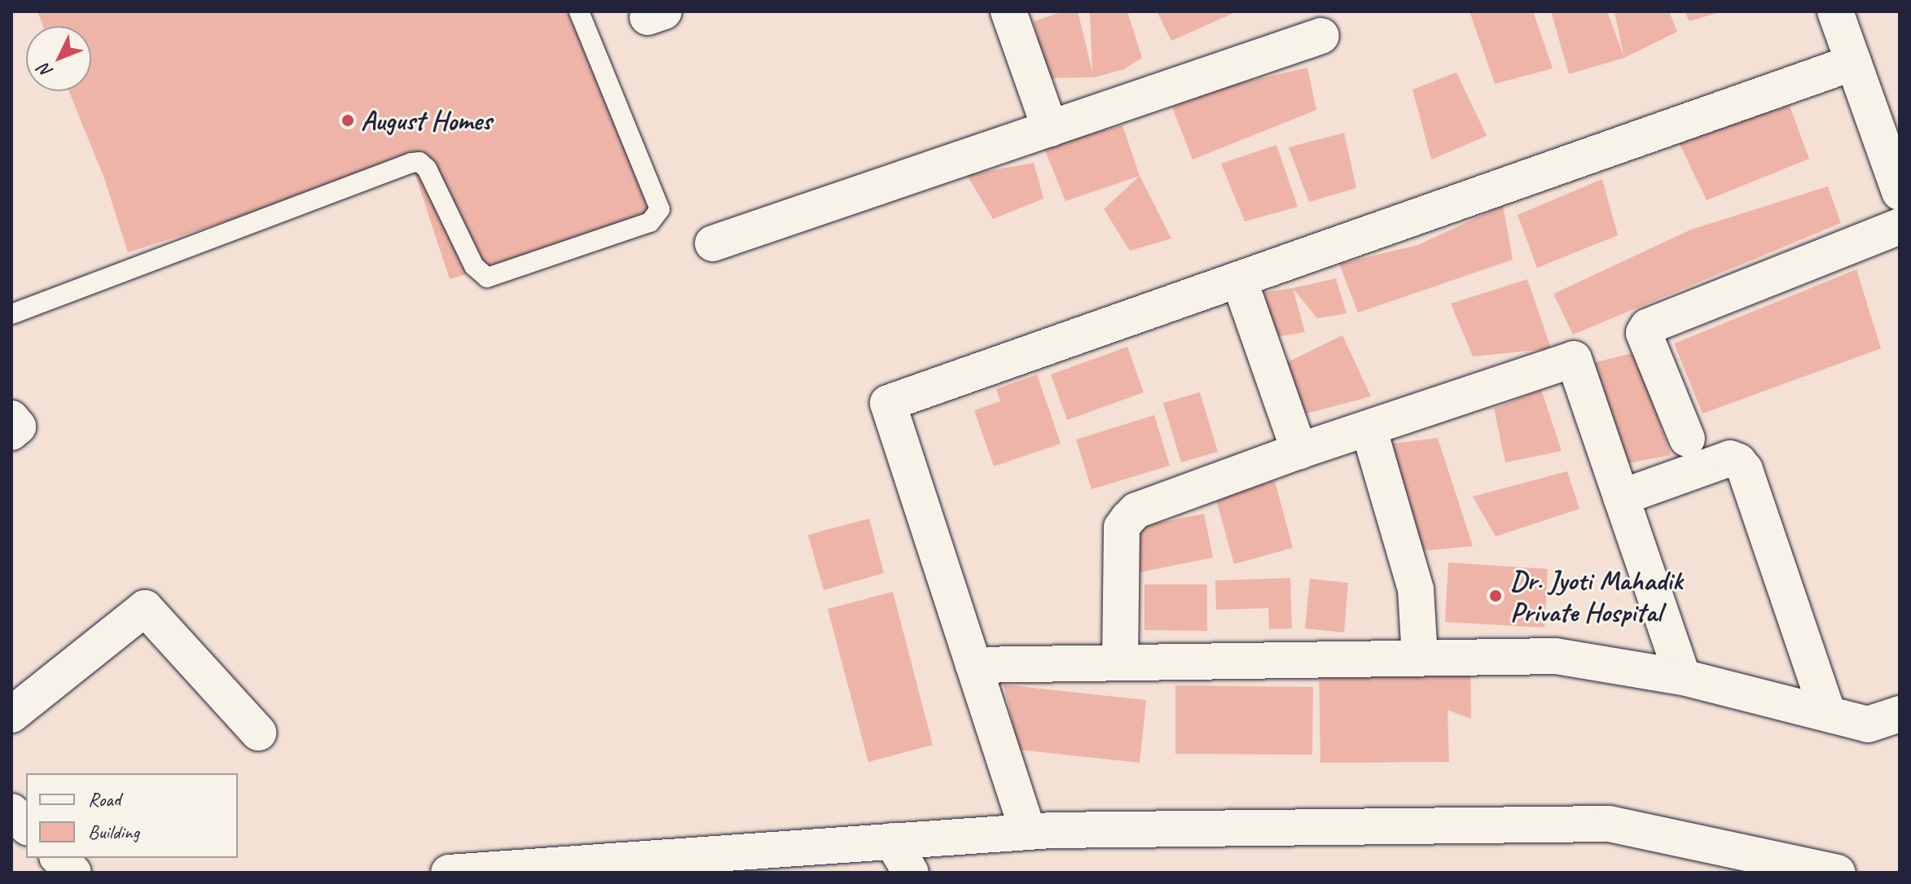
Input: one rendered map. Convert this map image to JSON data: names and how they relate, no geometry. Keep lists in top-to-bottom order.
{
  "places": ["August Homes", "Dr. Jyoti Mahadik Private Hospital"],
  "legend": ["Road", "Building"],
  "north": "bottom left"
}
